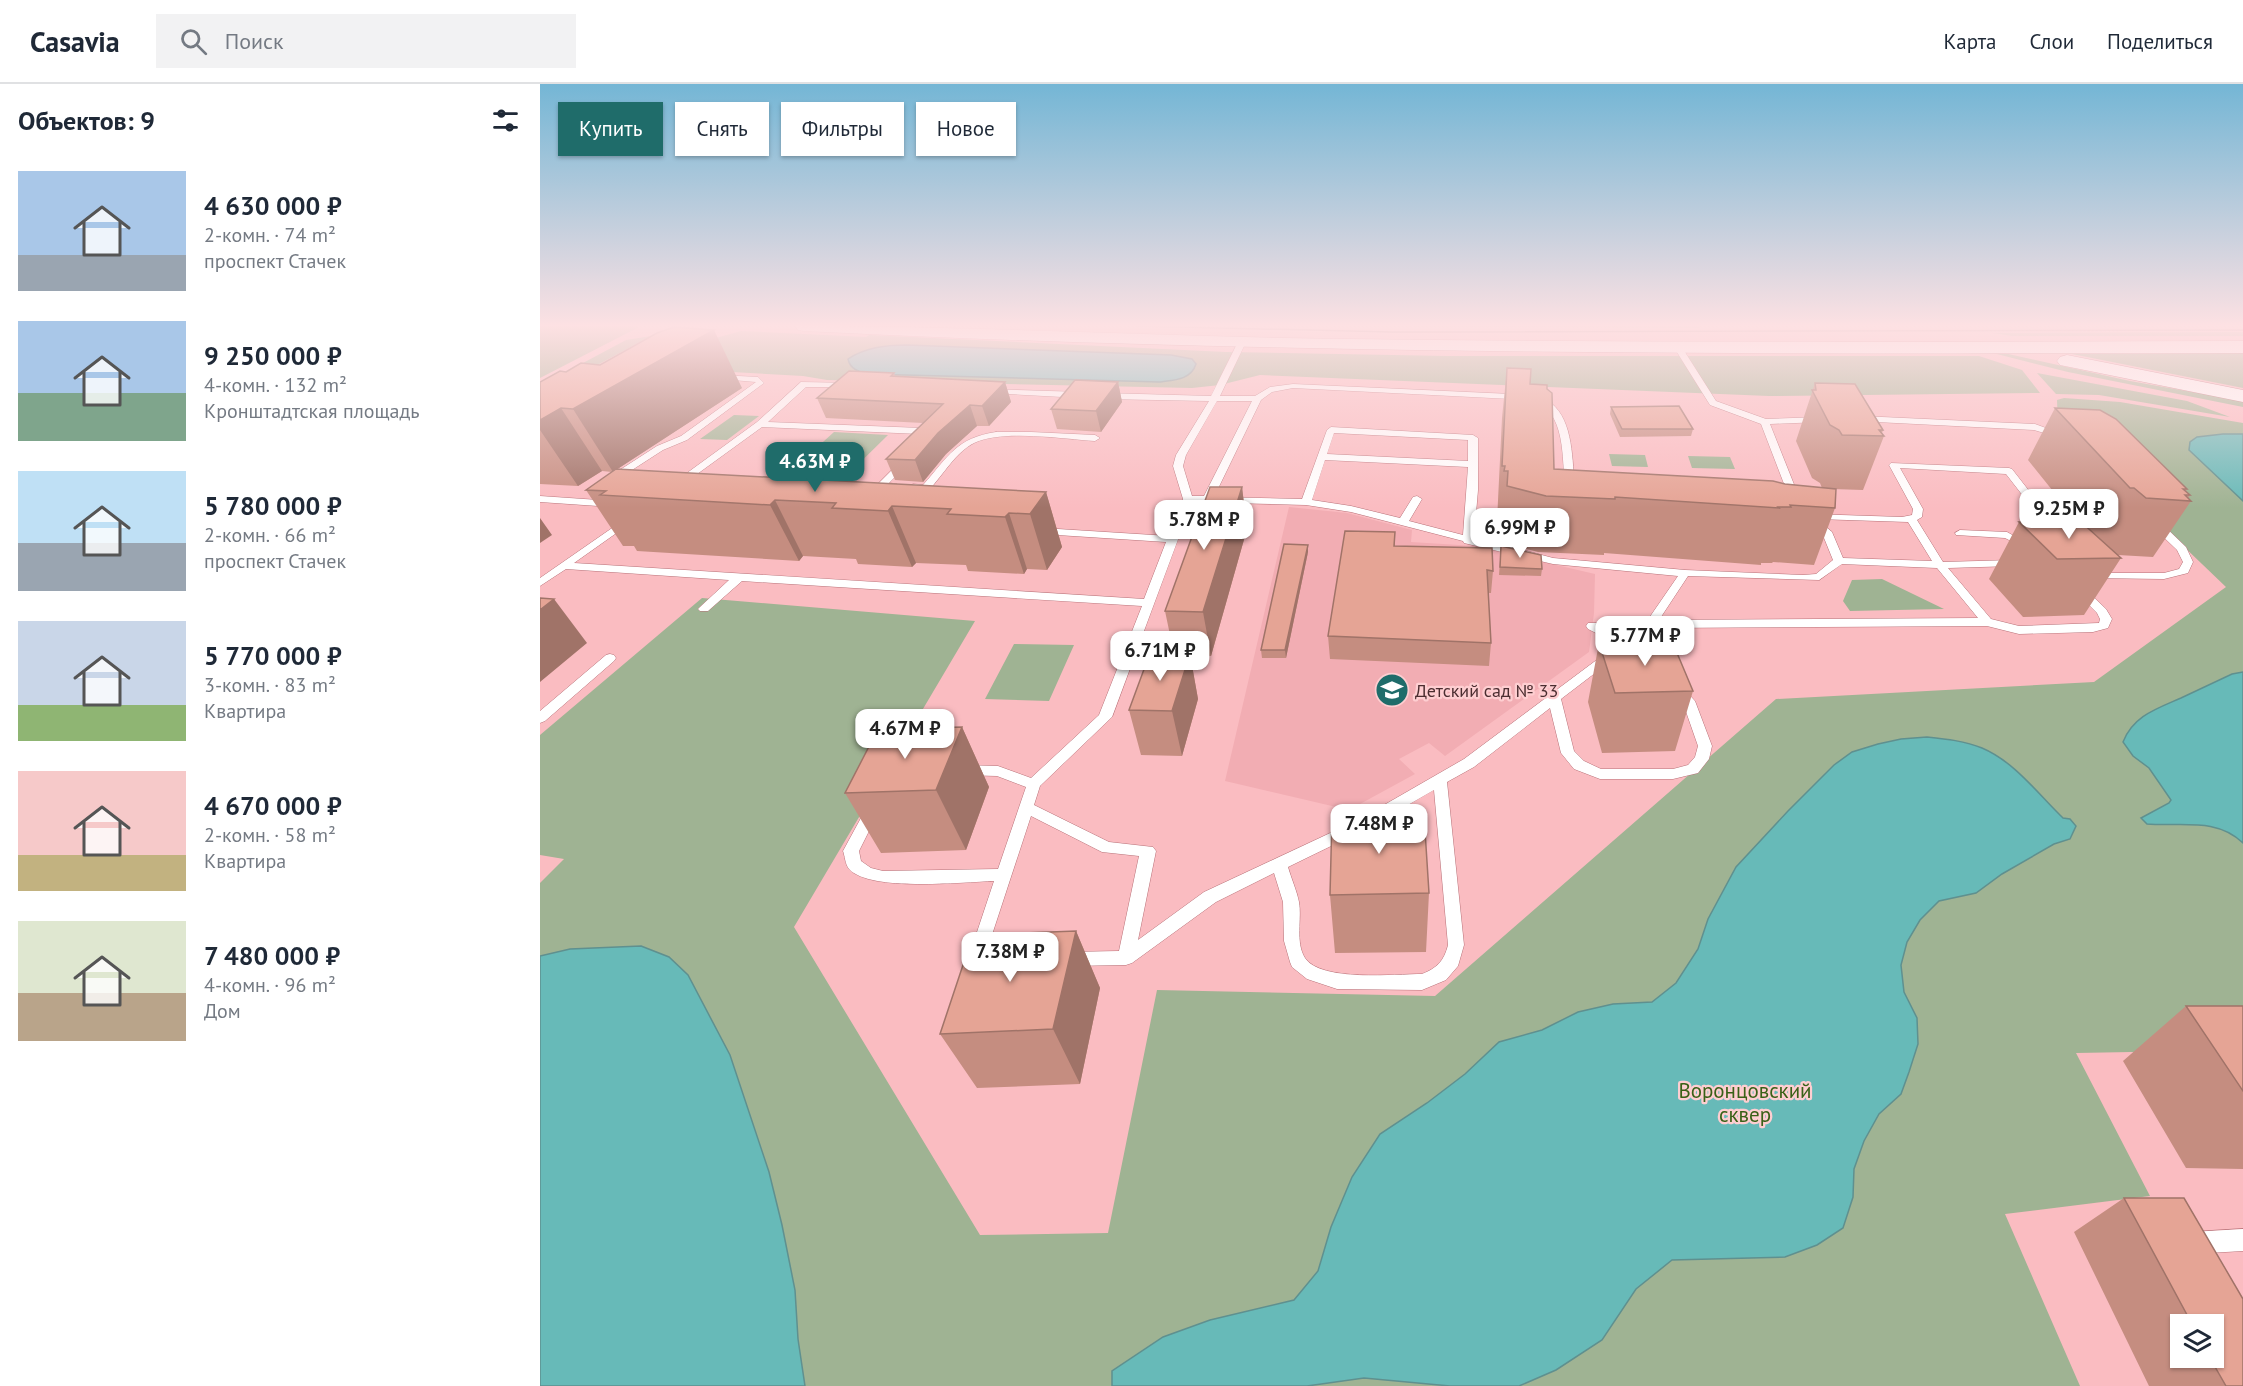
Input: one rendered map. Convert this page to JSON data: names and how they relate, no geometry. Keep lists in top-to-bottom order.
{
  "parks": ["Воронцовский сквер"],
  "places": {
    "school or university": ["Детский сад № 33"]
  },
  "page": {
    "header": "Casavia",
    "search": "Поиск",
    "nav": ["Карта", "Слои", "Поделиться"],
    "heading": "Объектов: 9",
    "chip": [
      "Купить",
      "Снять",
      "Фильтры",
      "Новое"
    ],
    "list": [
      {
        "name": "4 630 000 ₽",
        "note": "2-комн. · 74 m² · проспект Стачек"
      },
      {
        "name": "9 250 000 ₽",
        "note": "4-комн. · 132 m² · Кронштадтская площадь"
      },
      {
        "name": "5 780 000 ₽",
        "note": "2-комн. · 66 m² · проспект Стачек"
      },
      {
        "name": "5 770 000 ₽",
        "note": "3-комн. · 83 m² · Квартира"
      },
      {
        "name": "4 670 000 ₽",
        "note": "2-комн. · 58 m² · Квартира"
      },
      {
        "name": "7 480 000 ₽",
        "note": "4-комн. · 96 m² · Дом"
      }
    ],
    "price": [
      "4.63M ₽",
      "9.25M ₽",
      "5.78M ₽",
      "6.99M ₽",
      "5.77M ₽",
      "6.71M ₽",
      "4.67M ₽",
      "7.48M ₽",
      "7.38M ₽"
    ]
  }
}
